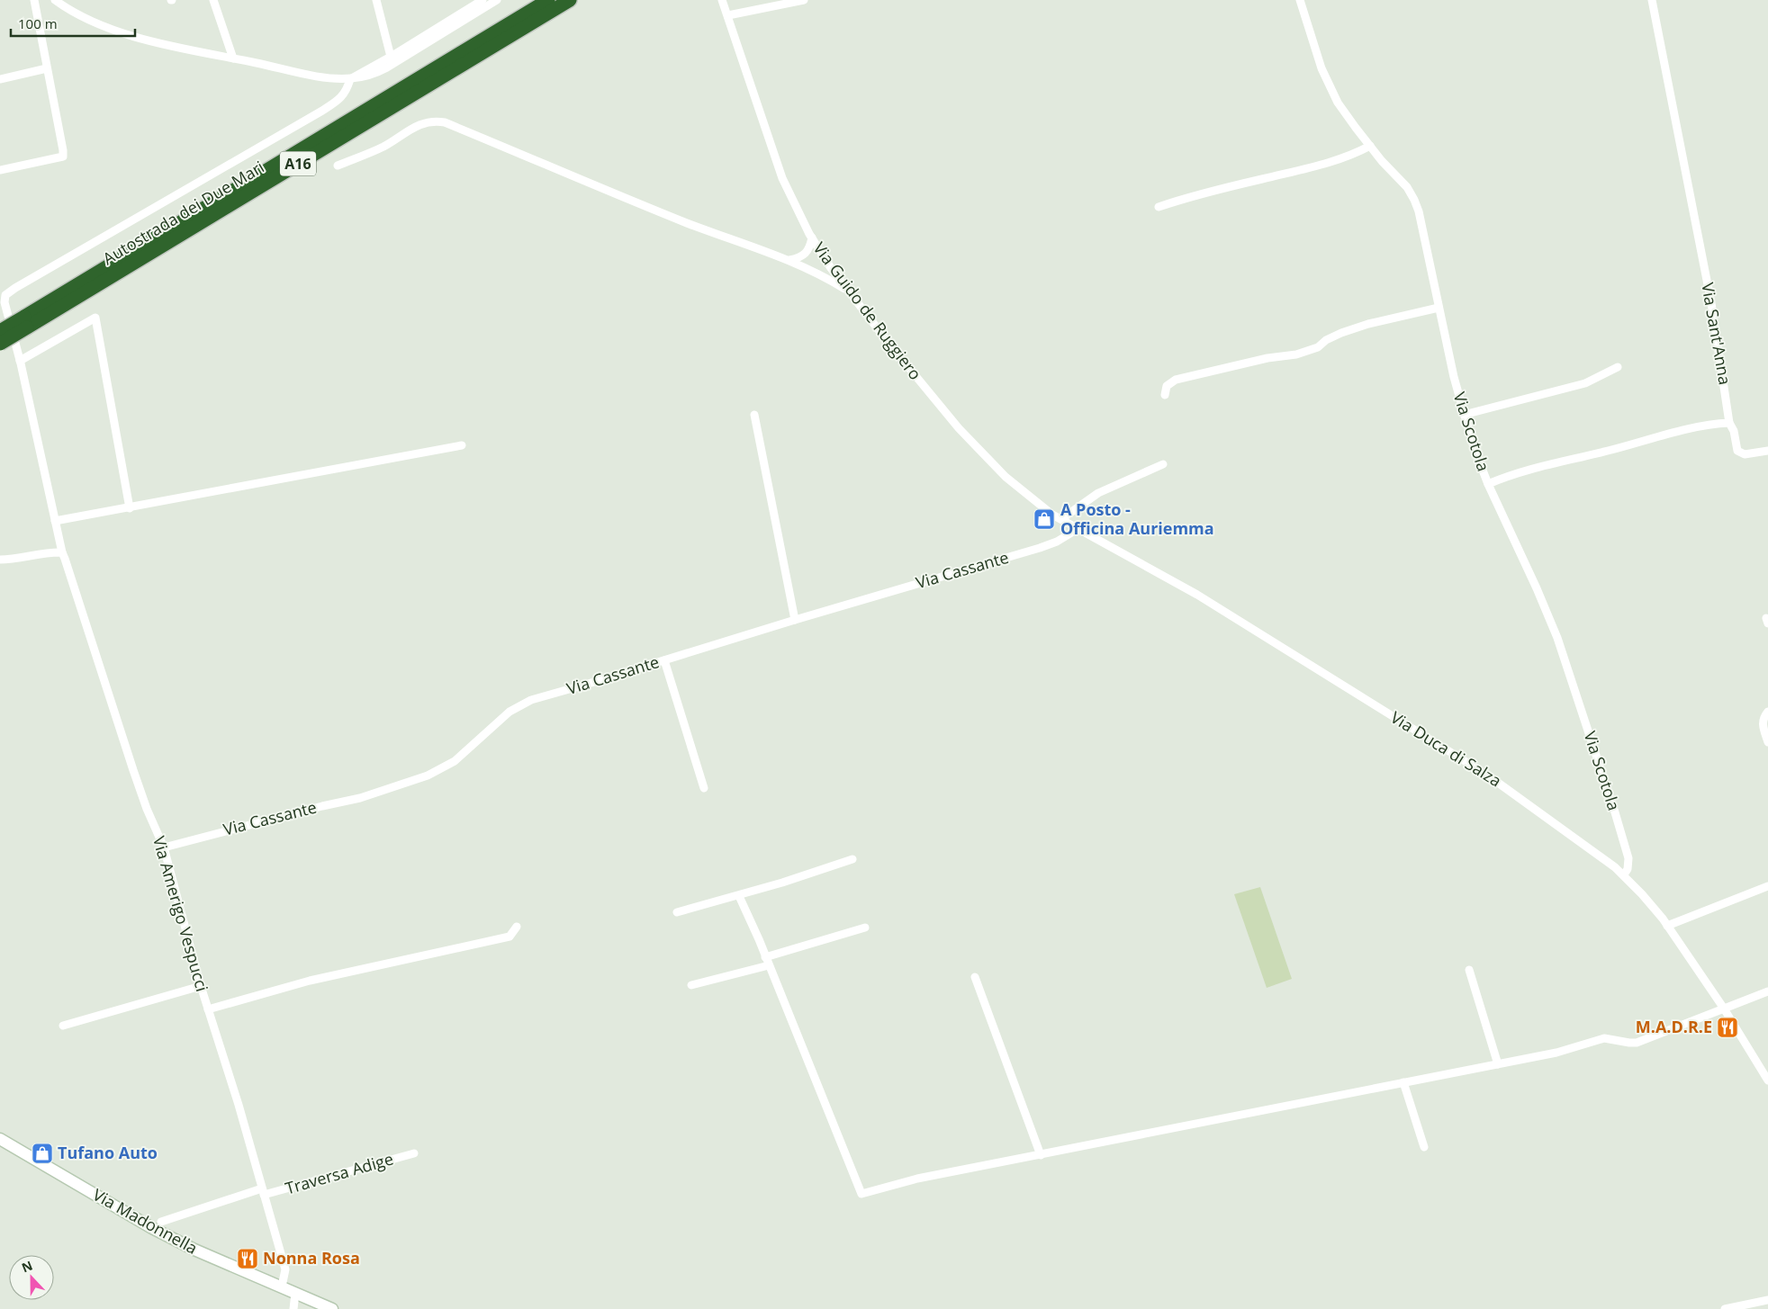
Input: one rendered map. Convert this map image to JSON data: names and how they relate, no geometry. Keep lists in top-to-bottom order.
{
  "streets": {
    "highway": ["A16", "Autostrada dei Due Mari"],
    "street": [
      "Via Guido de Ruggiero",
      "Via Sant'Anna",
      "Via Scotola",
      "Via Cassante",
      "Via Duca di Salza",
      "Via Amerigo Vespucci",
      "Traversa Adige",
      "Via Madonnella"
    ]
  },
  "crossings": [
    ["Via Guido de Ruggiero", "Via Duca di Salza"],
    ["Via Scotola", "Via Duca di Salza"],
    ["Via Cassante", "Via Duca di Salza"],
    ["Via Cassante", "Via Amerigo Vespucci"],
    ["Via Amerigo Vespucci", "Traversa Adige"],
    ["Via Amerigo Vespucci", "Via Madonnella"]
  ],
  "places": {
    "shop": ["A Posto - Officina Auriemma", "Tufano Auto"],
    "restaurant": ["M.A.D.R.E", "Nonna Rosa"]
  },
  "scale_bar": "100 m",
  "north": "top"
}
